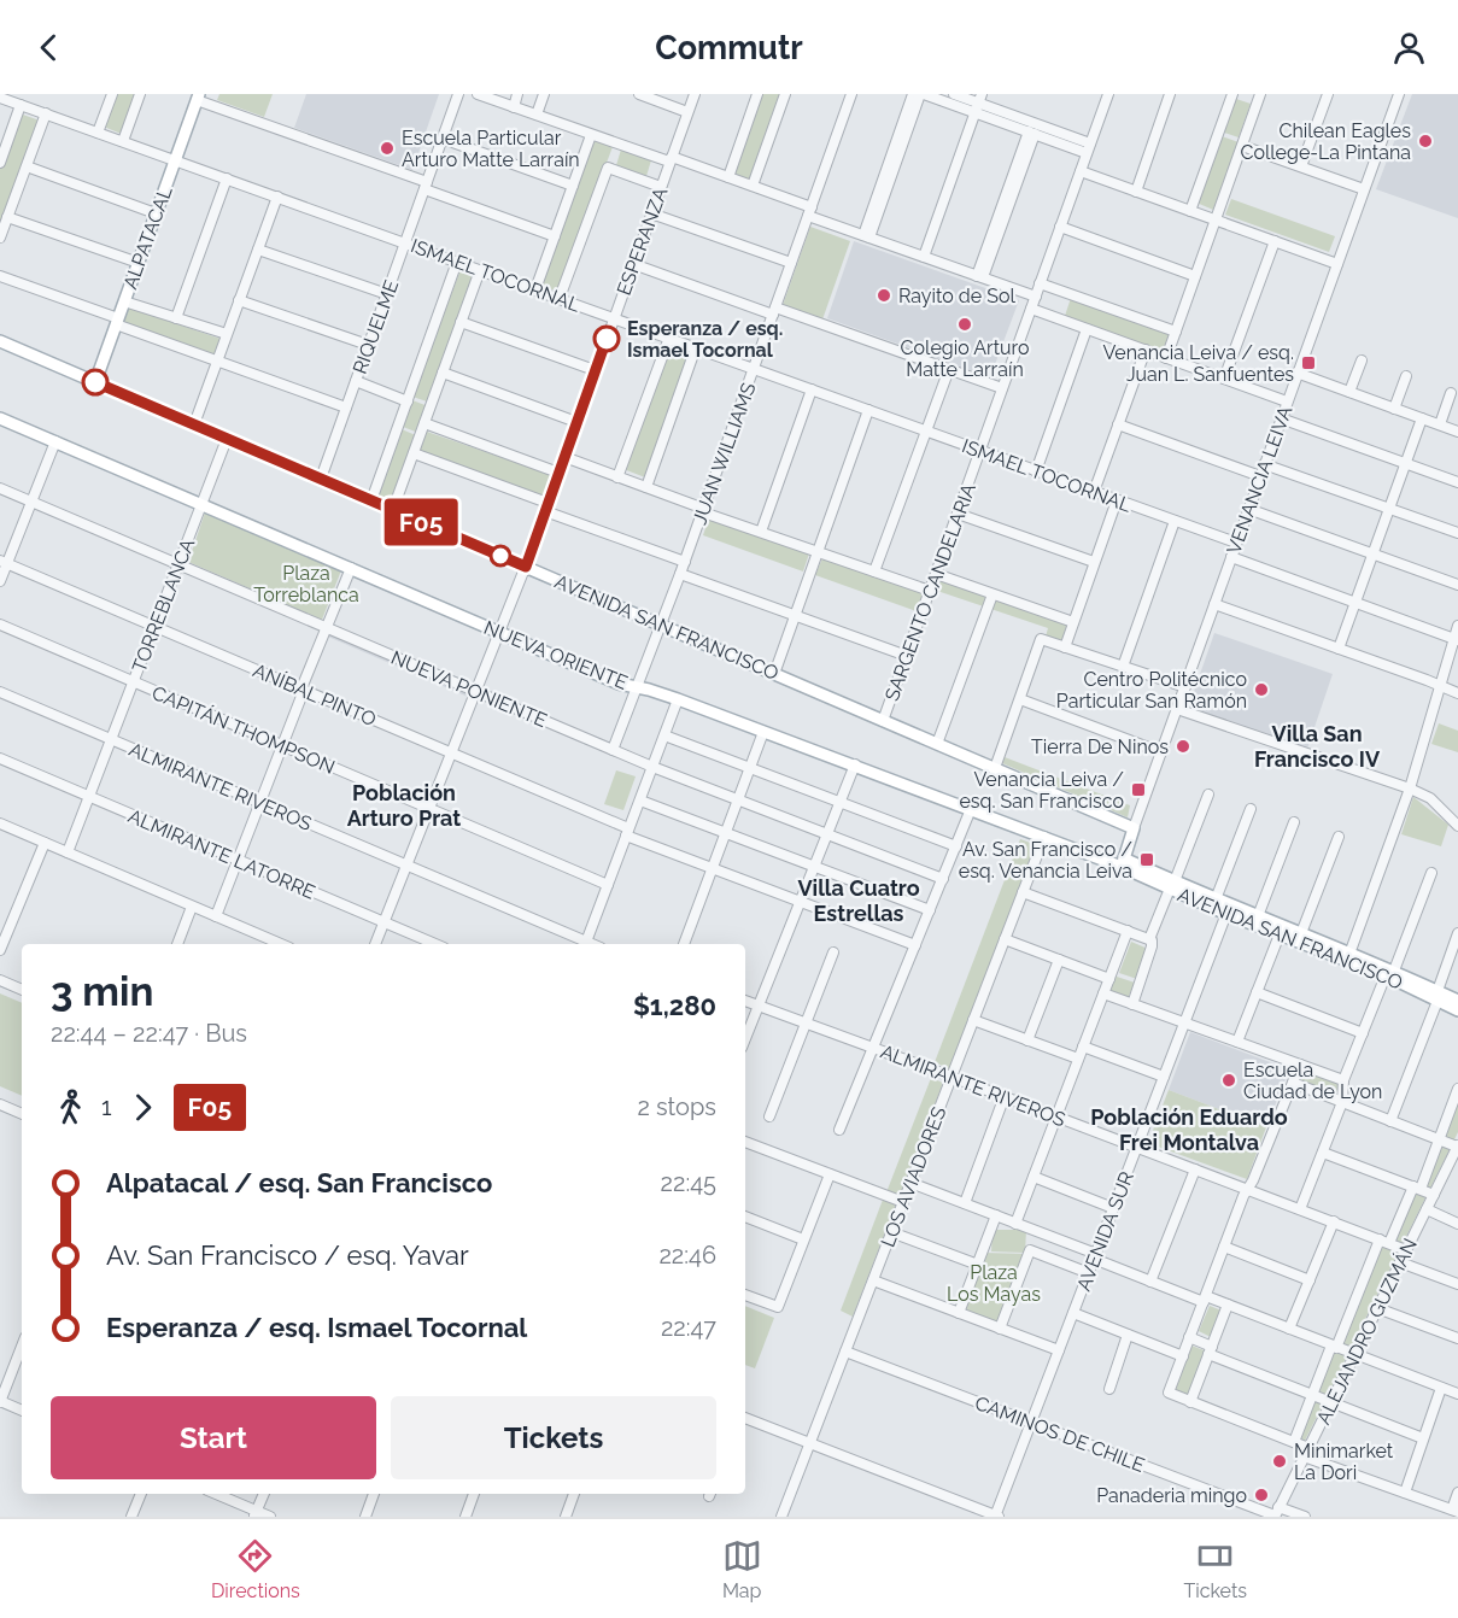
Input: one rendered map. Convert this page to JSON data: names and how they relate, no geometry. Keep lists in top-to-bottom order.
{
  "streets": {
    "main road": [
      "ALPATACAL",
      "VENANCIA LEIVA",
      "AVENIDA SAN FRANCISCO",
      "NUEVA ORIENTE"
    ],
    "street": [
      "ESPERANZA",
      "ISMAEL TOCORNAL",
      "RIQUELME",
      "JUAN WILLIAMS",
      "SARGENTO CANDELARIA",
      "TORREBLANCA",
      "NUEVA PONIENTE",
      "ANÍBAL PINTO",
      "CAPITÁN THOMPSON",
      "ALMIRANTE RIVEROS",
      "ALMIRANTE LATORRE",
      "LOS AVIADORES",
      "AVENIDA SUR",
      "ALEJANDRO GUZMÁN",
      "CAMINOS DE CHILE"
    ]
  },
  "crossings": [
    ["ALPATACAL", "ISMAEL TOCORNAL"],
    ["ALPATACAL", "AVENIDA SAN FRANCISCO"],
    ["ESPERANZA", "ISMAEL TOCORNAL"],
    ["ESPERANZA", "AVENIDA SAN FRANCISCO"],
    ["ESPERANZA", "NUEVA ORIENTE"],
    ["ESPERANZA", "NUEVA PONIENTE"],
    ["ESPERANZA", "ANÍBAL PINTO"],
    ["ESPERANZA", "CAPITÁN THOMPSON"],
    ["ESPERANZA", "ALMIRANTE RIVEROS"],
    ["ESPERANZA", "ALMIRANTE LATORRE"],
    ["ISMAEL TOCORNAL", "RIQUELME"],
    ["ISMAEL TOCORNAL", "JUAN WILLIAMS"],
    ["ISMAEL TOCORNAL", "VENANCIA LEIVA"],
    ["ISMAEL TOCORNAL", "SARGENTO CANDELARIA"],
    ["RIQUELME", "AVENIDA SAN FRANCISCO"],
    ["JUAN WILLIAMS", "AVENIDA SAN FRANCISCO"],
    ["JUAN WILLIAMS", "NUEVA ORIENTE"],
    ["JUAN WILLIAMS", "NUEVA PONIENTE"],
    ["VENANCIA LEIVA", "AVENIDA SAN FRANCISCO"],
    ["VENANCIA LEIVA", "NUEVA ORIENTE"],
    ["SARGENTO CANDELARIA", "AVENIDA SAN FRANCISCO"],
    ["TORREBLANCA", "AVENIDA SAN FRANCISCO"],
    ["TORREBLANCA", "NUEVA ORIENTE"],
    ["TORREBLANCA", "NUEVA PONIENTE"],
    ["TORREBLANCA", "ANÍBAL PINTO"],
    ["TORREBLANCA", "CAPITÁN THOMPSON"],
    ["TORREBLANCA", "ALMIRANTE RIVEROS"],
    ["TORREBLANCA", "ALMIRANTE LATORRE"],
    ["AVENIDA SAN FRANCISCO", "NUEVA ORIENTE"],
    ["AVENIDA SAN FRANCISCO", "AVENIDA SUR"],
    ["NUEVA ORIENTE", "LOS AVIADORES"],
    ["ALMIRANTE RIVEROS", "LOS AVIADORES"],
    ["ALMIRANTE RIVEROS", "AVENIDA SUR"],
    ["ALMIRANTE RIVEROS", "ALEJANDRO GUZMÁN"],
    ["LOS AVIADORES", "CAMINOS DE CHILE"],
    ["AVENIDA SUR", "CAMINOS DE CHILE"],
    ["ALEJANDRO GUZMÁN", "CAMINOS DE CHILE"]
  ],
  "districts": [
    "Villa San Francisco IV",
    "Población Arturo Prat",
    "Villa Cuatro Estrellas",
    "Población Eduardo Frei Montalva"
  ],
  "parks": ["Plaza Torreblanca", "Plaza Los Mayas"],
  "places": {
    "other": [
      "Chilean Eagles College-La Pintana",
      "Escuela Particular Arturo Matte Larraín",
      "Rayito de Sol",
      "Colegio Arturo Matte Larraín",
      "Esperanza / esq. Ismael Tocornal",
      "Centro Politécnico Particular San Ramón",
      "Tierra De Ninos",
      "Escuela Ciudad de Lyon",
      "Minimarket La Dori",
      "Panaderia mingo"
    ],
    "transit": ["Venancia Leiva / esq. Juan L. Sanfuentes", "Venancia Leiva / esq. San Francisco", "Av. San Francisco / esq. Venancia Leiva"]
  },
  "lines": ["bus line F05"],
  "page": {
    "header": "Commutr",
    "on_map": "F05",
    "heading": ["3 min", "22:44 – 22:47 · Bus", "$1,280"],
    "legs": ["1", "F05", "2 stops"],
    "list": [
      {
        "name": "Alpatacal / esq. San Francisco",
        "value": "22:45"
      },
      {
        "name": "Av. San Francisco / esq. Yavar",
        "value": "22:46"
      },
      {
        "name": "Esperanza / esq. Ismael Tocornal",
        "value": "22:47"
      }
    ],
    "buttons": ["Start", "Tickets"],
    "tabs": ["Directions", "Map", "Tickets"]
  }
}
